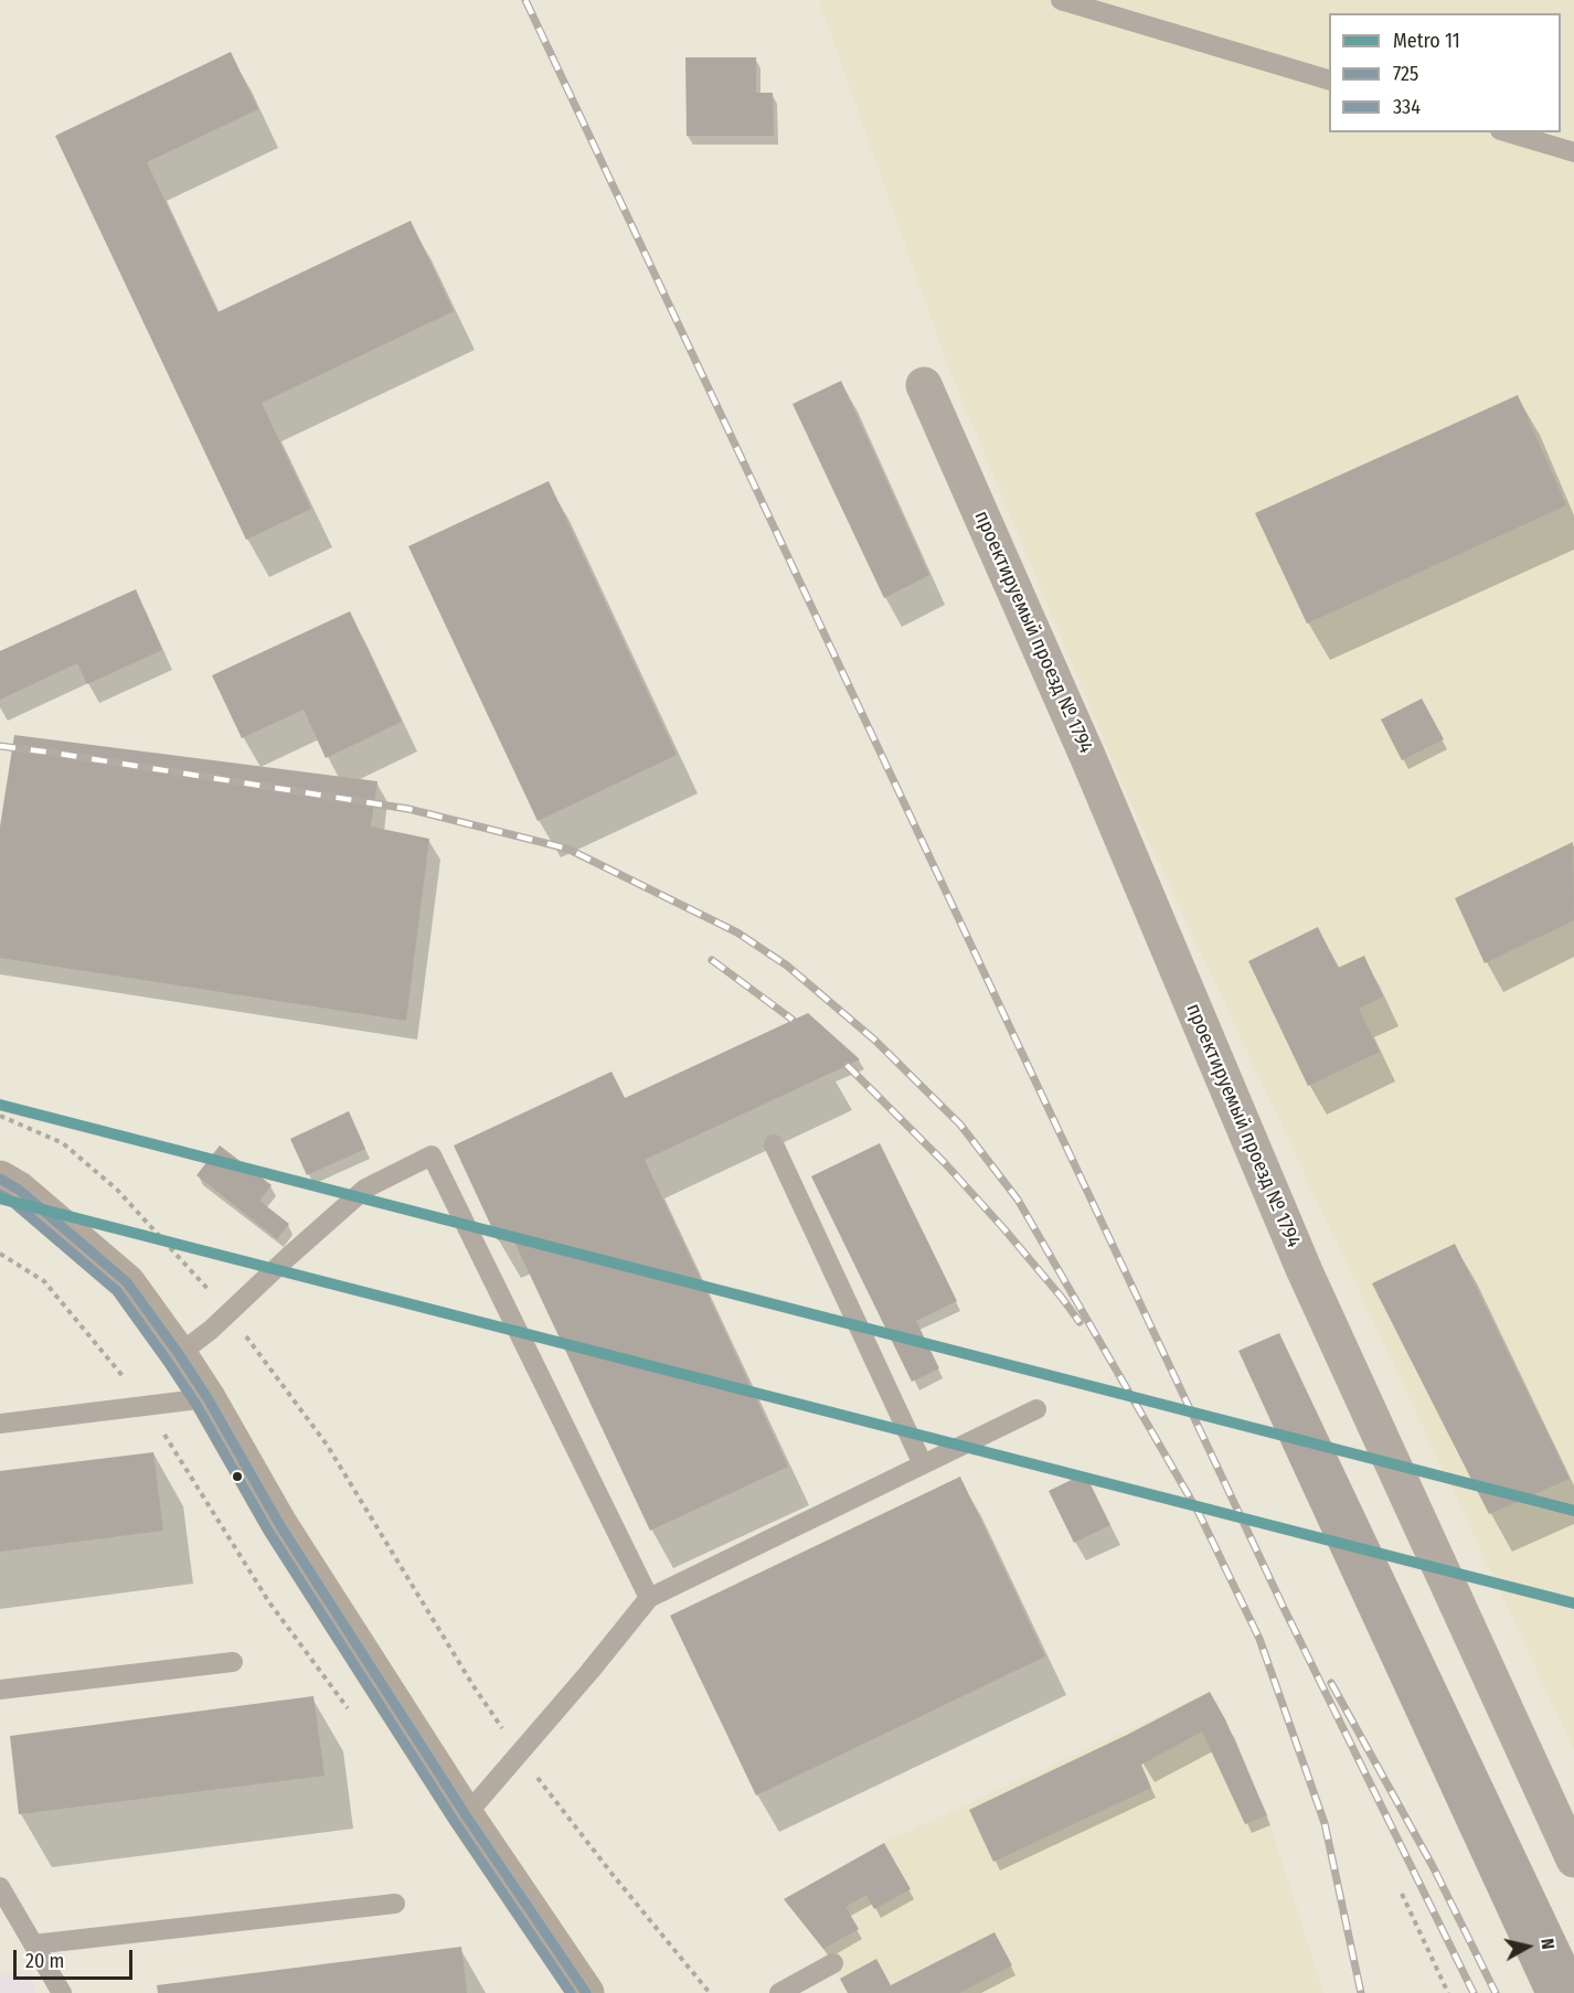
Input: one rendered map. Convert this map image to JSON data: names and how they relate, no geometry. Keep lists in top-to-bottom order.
{
  "streets": {
    "street": ["проектируемый проезд № 1794"]
  },
  "lines": ["metro line 11", "transit line 725", "transit line 334"],
  "legend": ["Metro 11", "725", "334"],
  "scale_bar": "20 m",
  "north": "right"
}
